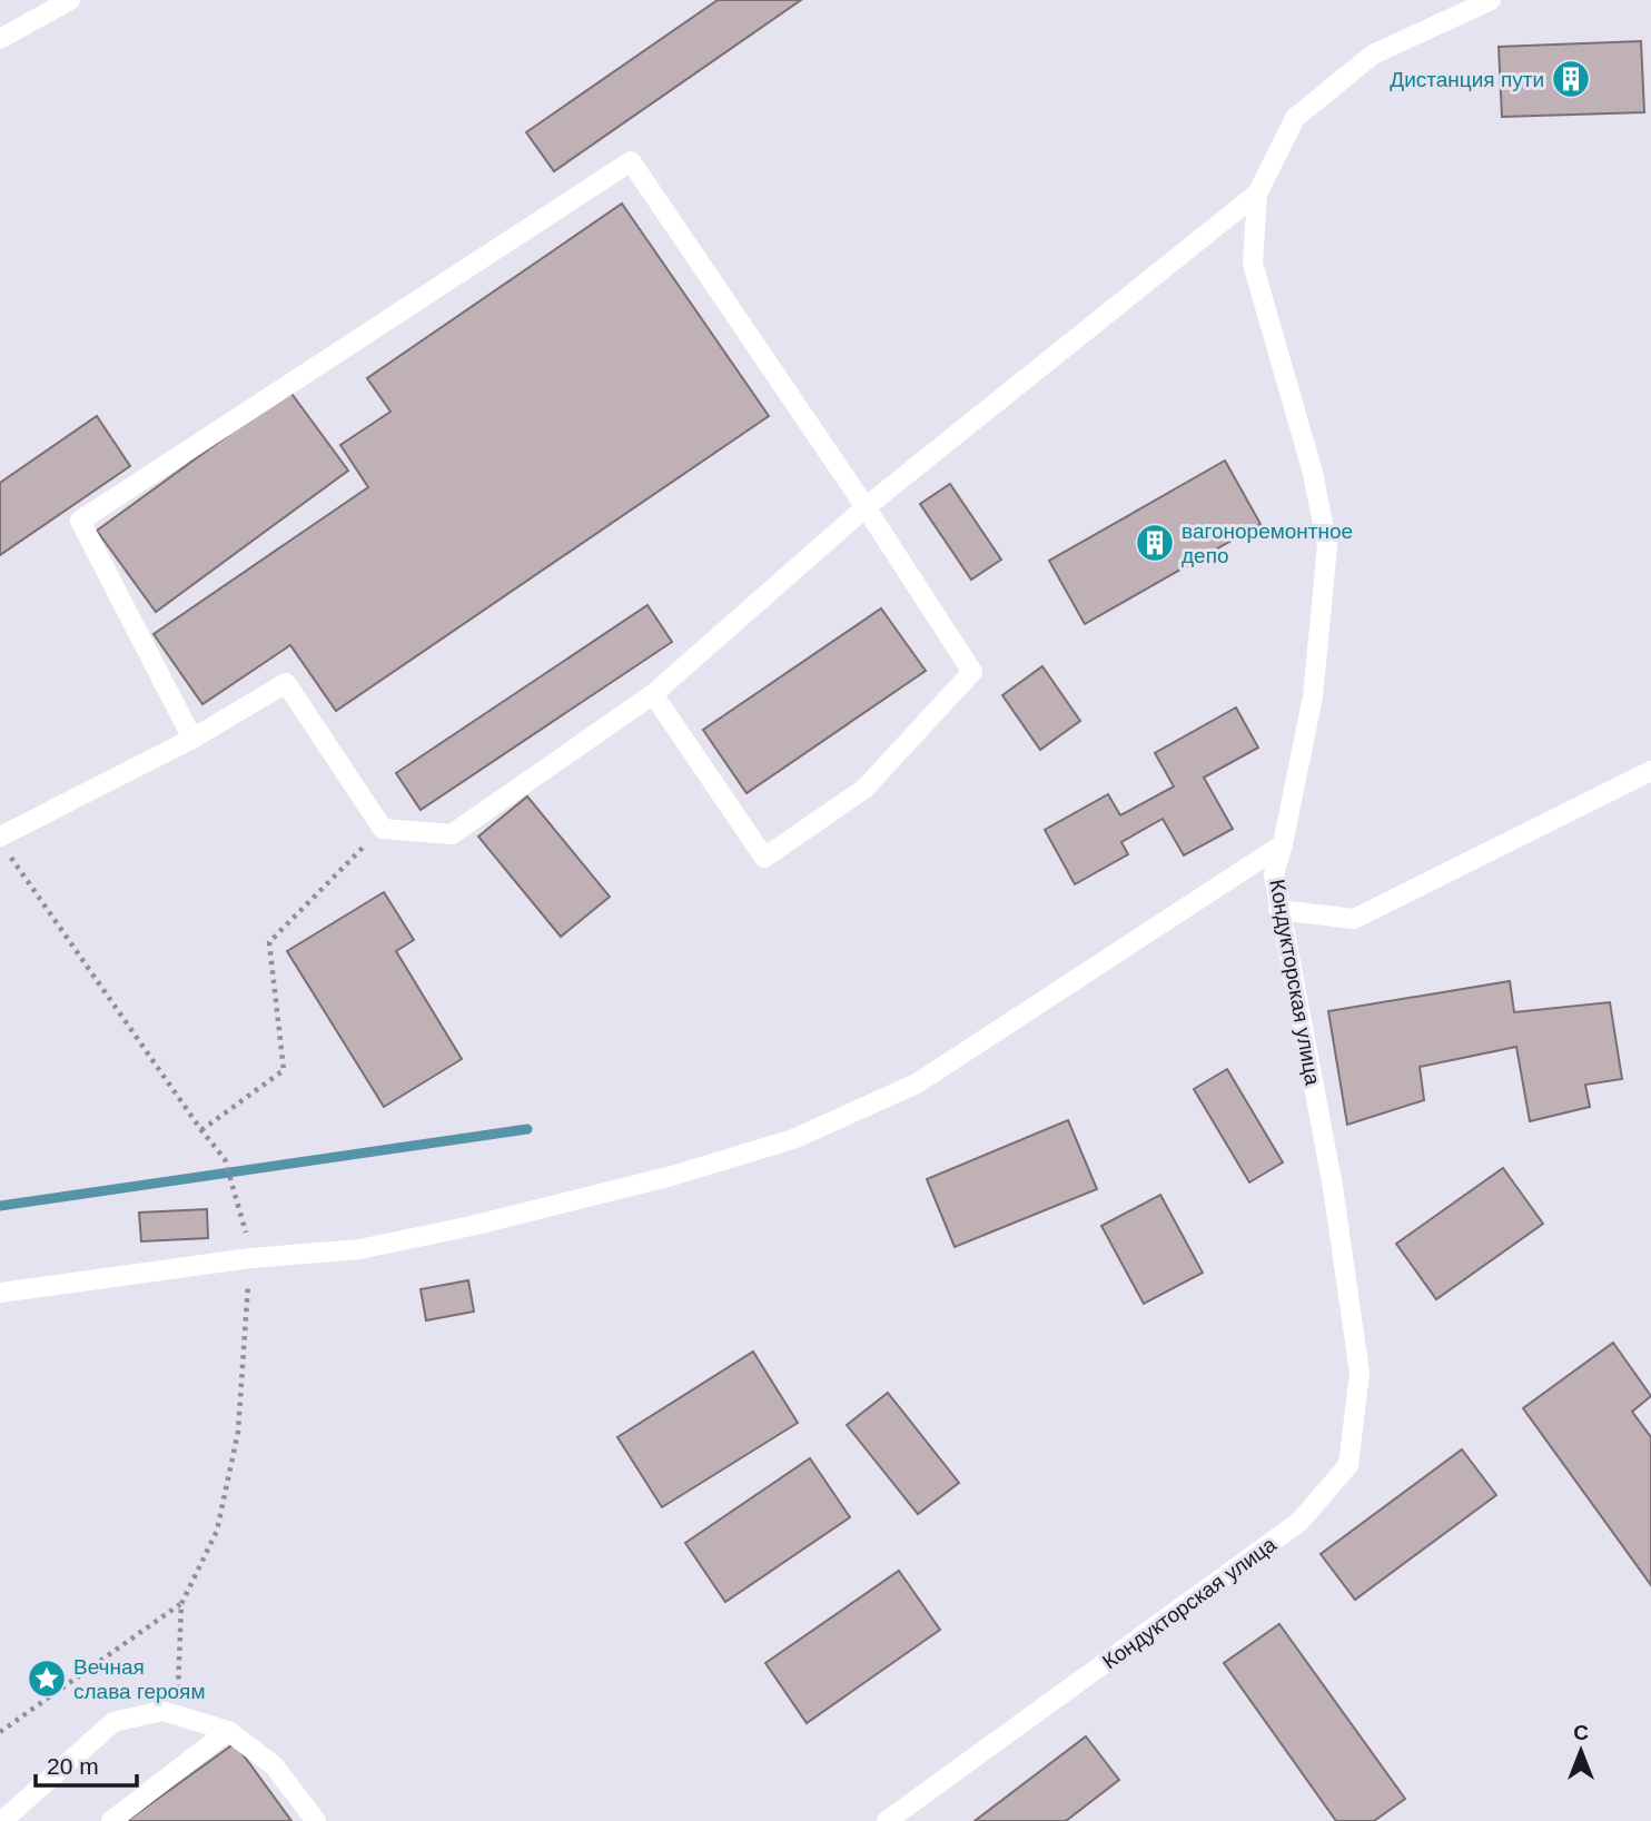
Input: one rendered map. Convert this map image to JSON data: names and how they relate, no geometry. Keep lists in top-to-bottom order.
{
  "streets": {
    "lane": ["Кондукторская улица"]
  },
  "places": {
    "building": ["Дистанция пути", "вагоноремонтное депо"],
    "place": ["Вечная слава героям"]
  },
  "scale_bar": "20 m",
  "north": "top"
}
